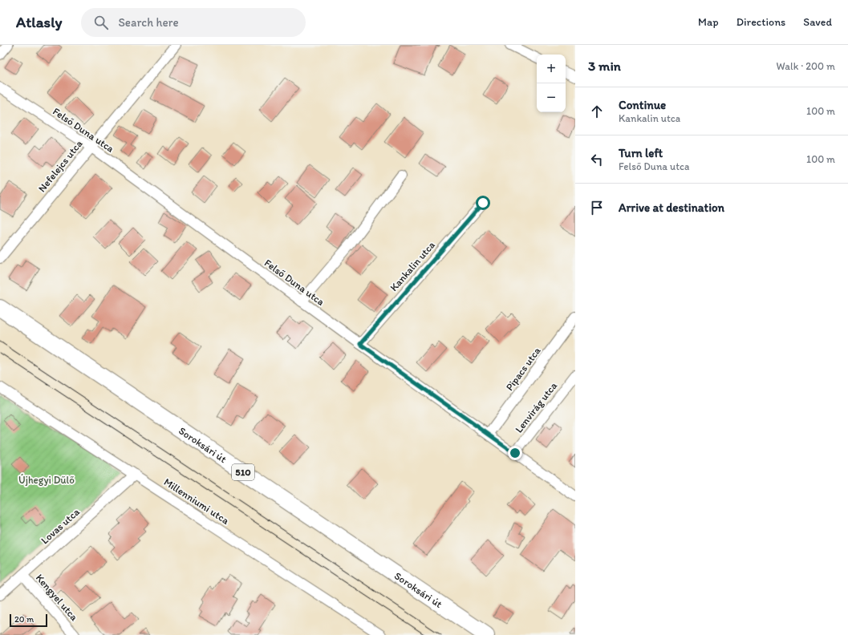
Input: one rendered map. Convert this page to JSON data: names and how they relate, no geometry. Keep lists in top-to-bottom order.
{
  "streets": {
    "main road": ["Soroksári út", "510"],
    "street": [
      "Felső Duna utca",
      "Nefelejcs utca",
      "Kankalin utca",
      "Pipacs utca",
      "Lenvirág utca",
      "Millenniumi utca",
      "Lovas utca",
      "Kengyel utca"
    ]
  },
  "crossings": [
    ["Felső Duna utca", "Nefelejcs utca"],
    ["Felső Duna utca", "Kankalin utca"],
    ["Felső Duna utca", "Pipacs utca"],
    ["Felső Duna utca", "Lenvirág utca"],
    ["Millenniumi utca", "Lovas utca"],
    ["Lovas utca", "Kengyel utca"]
  ],
  "parks": ["Újhegyi Dűlő"],
  "scale_bar": "20 m",
  "page": {
    "header": "Atlasly",
    "search": "Search here",
    "nav": ["Map", "Directions", "Saved"],
    "heading": ["3 min", "Walk · 200 m"],
    "map_buttons": ["+", "−"],
    "list": [
      ["Continue", "Kankalin utca", "100 m"],
      ["Turn left", "Felső Duna utca", "100 m"],
      "Arrive at destination"
    ],
    "scale": "20 m"
  }
}
